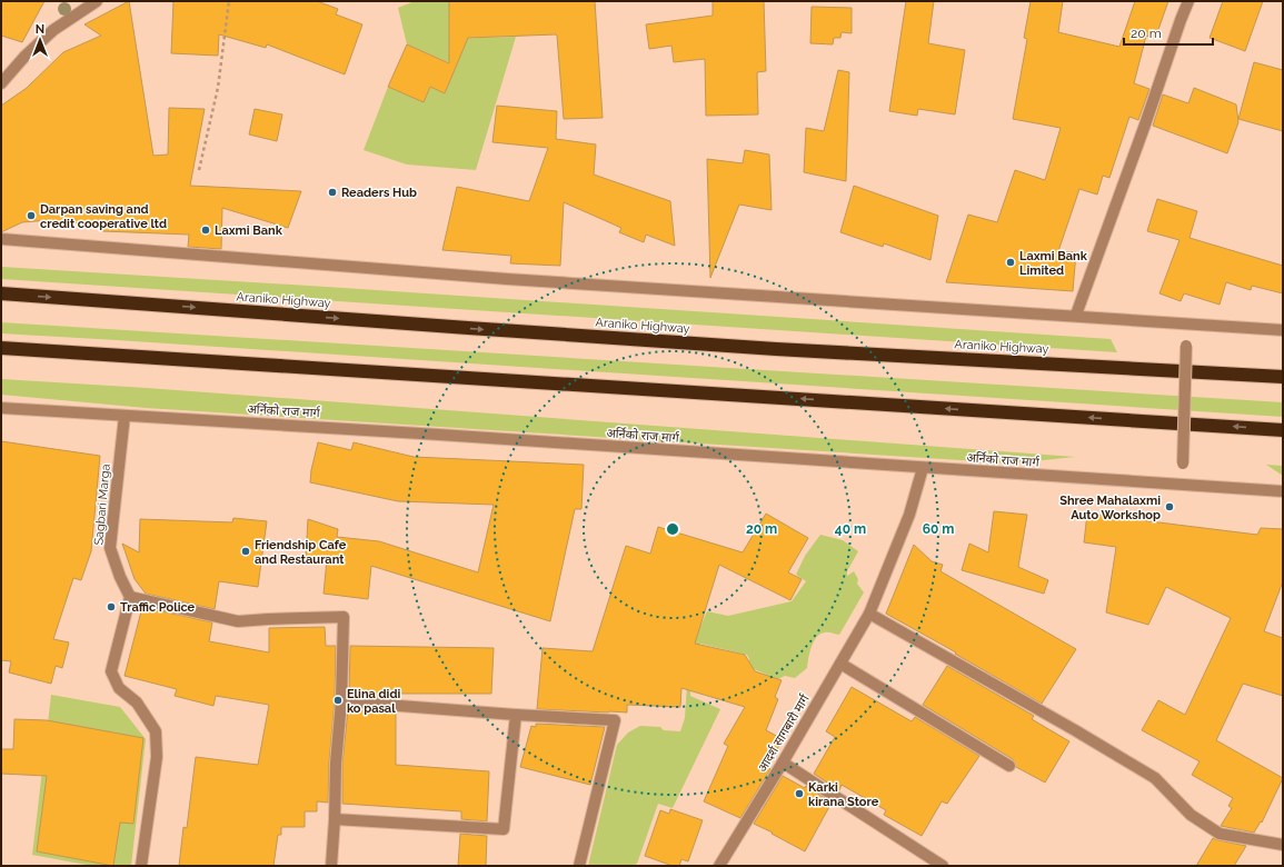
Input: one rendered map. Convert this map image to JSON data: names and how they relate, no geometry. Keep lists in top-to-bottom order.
{
  "streets": {
    "highway": ["Araniko Highway"],
    "street": ["अर्निको राज मार्ग", "Sagbari Marga", "आदर्श सागबारी मार्ग"]
  },
  "crossings": [
    ["अर्निको राज मार्ग", "Sagbari Marga"],
    ["अर्निको राज मार्ग", "आदर्श सागबारी मार्ग"]
  ],
  "places": [
    "Readers Hub",
    "Darpan saving and credit cooperative ltd",
    "Laxmi Bank",
    "Laxmi Bank Limited",
    "Shree Mahalaxmi Auto Workshop",
    "Friendship Cafe and Restaurant",
    "Traffic Police",
    "Elina didi ko pasal",
    "Karki kirana Store"
  ],
  "scale_bar": "20 m",
  "north": "top",
  "rings": ["20 m", "40 m", "60 m"]
}
